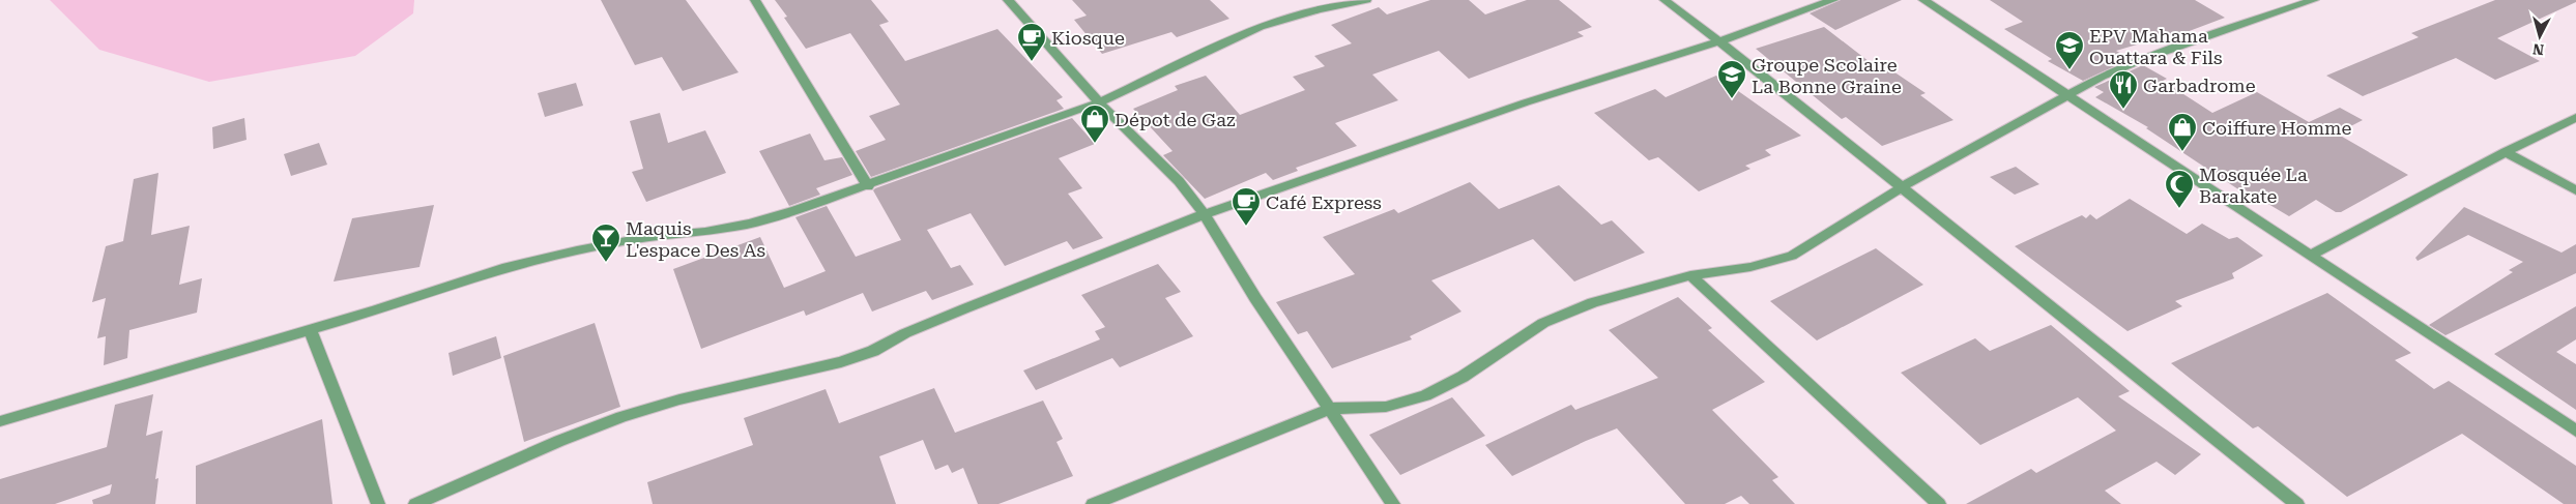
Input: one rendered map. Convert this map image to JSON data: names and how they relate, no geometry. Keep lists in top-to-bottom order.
{
  "places": {
    "cafe": ["Kiosque", "Café Express"],
    "school or university": ["EPV Mahama Ouattara & Fils", "Groupe Scolaire La Bonne Graine"],
    "restaurant": ["Garbadrome"],
    "shop": ["Dépot de Gaz", "Coiffure Homme"],
    "mosque": ["Mosquée La Barakate"],
    "bar": ["Maquis L'espace Des As"]
  },
  "north": "bottom"
}
